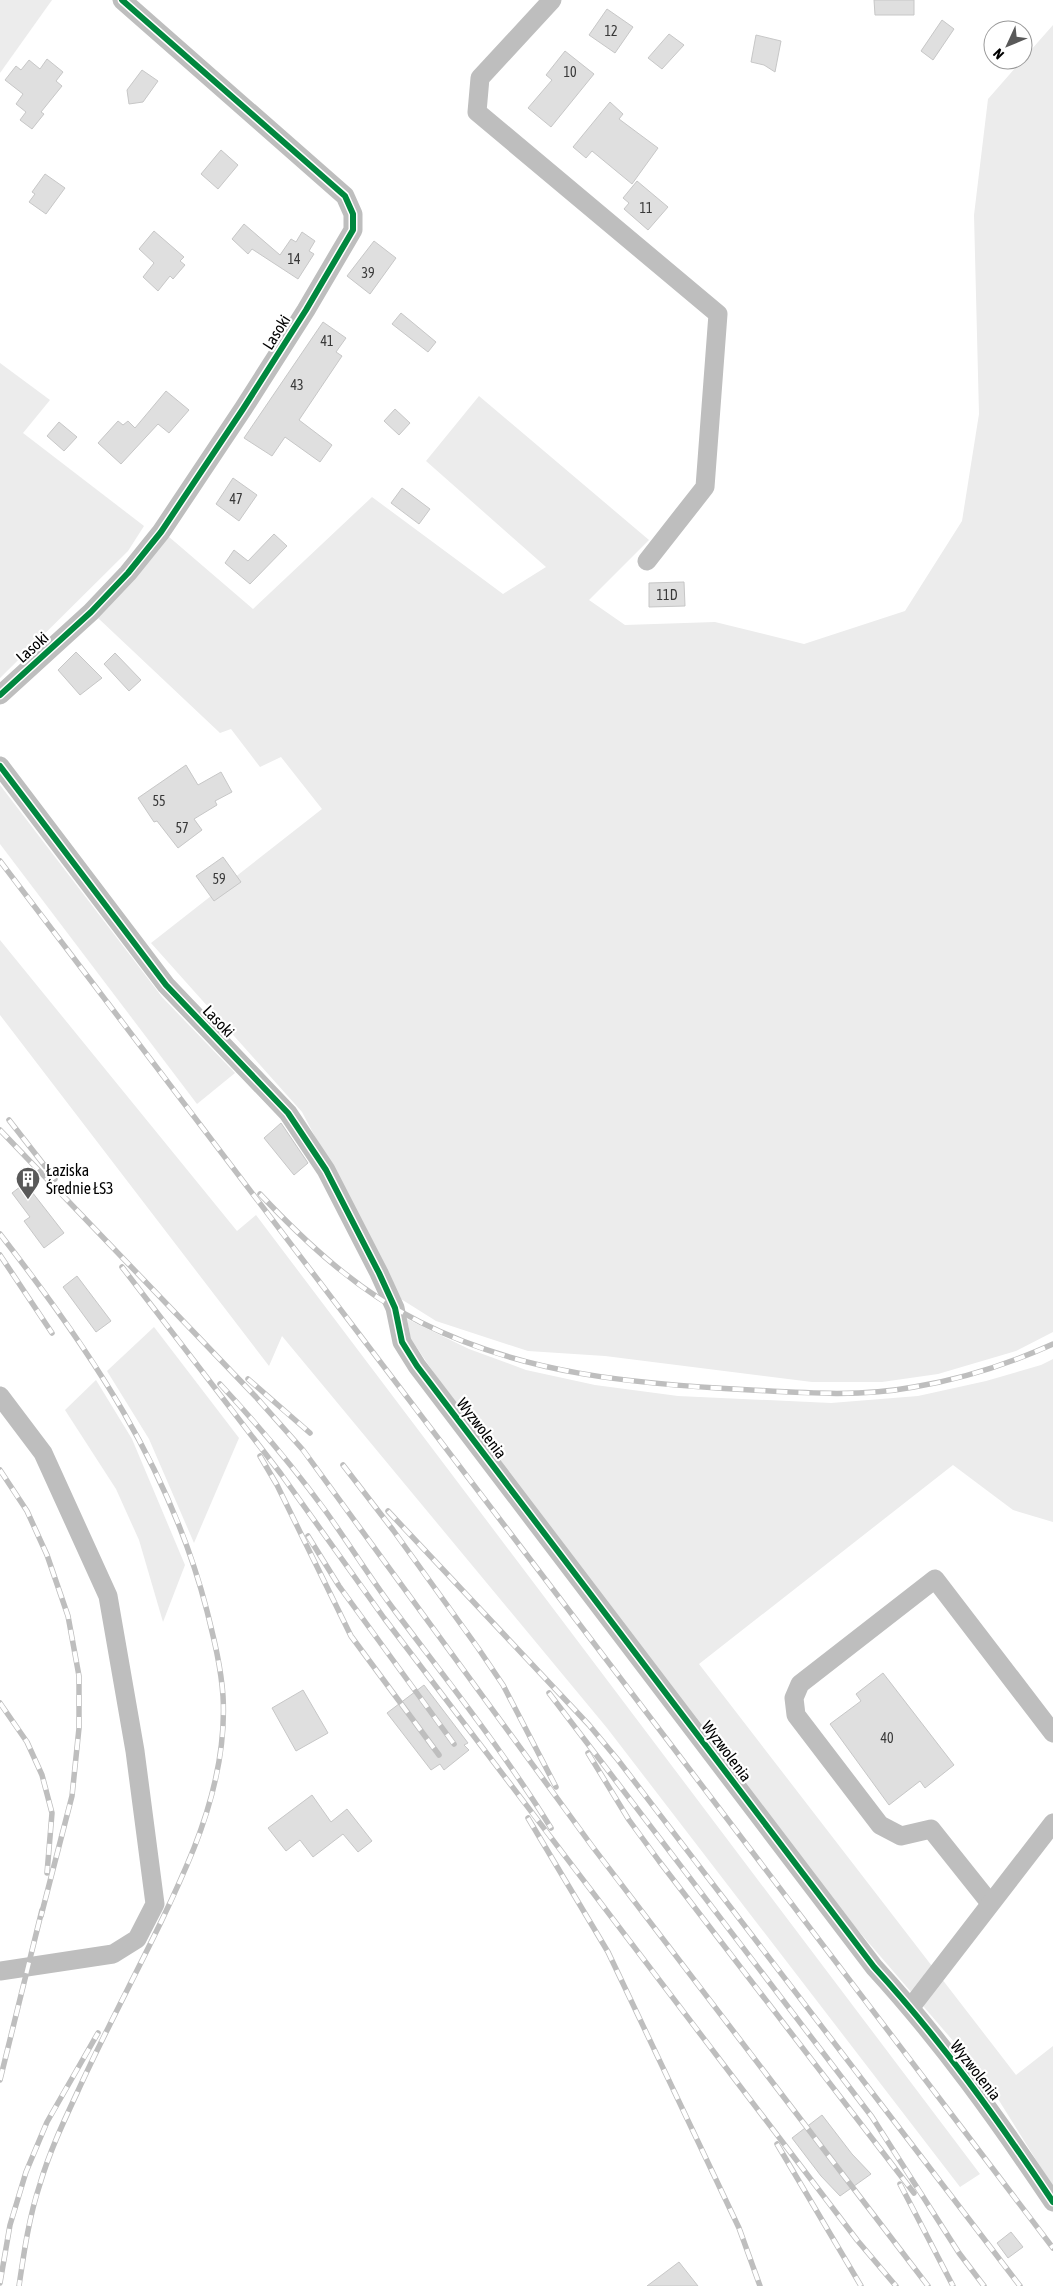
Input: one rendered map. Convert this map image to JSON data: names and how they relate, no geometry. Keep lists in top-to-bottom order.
{
  "streets": {
    "street": ["Lasoki", "Wyzwolenia"]
  },
  "crossings": [
    ["Lasoki", "Wyzwolenia"]
  ],
  "places": {
    "building": ["Łaziska Średnie ŁS3"]
  },
  "house_numbers": [
    "12",
    "10",
    "11",
    "14",
    "39",
    "41",
    "43",
    "47",
    "11D",
    "55",
    "57",
    "59",
    "40"
  ],
  "north": "bottom left"
}
